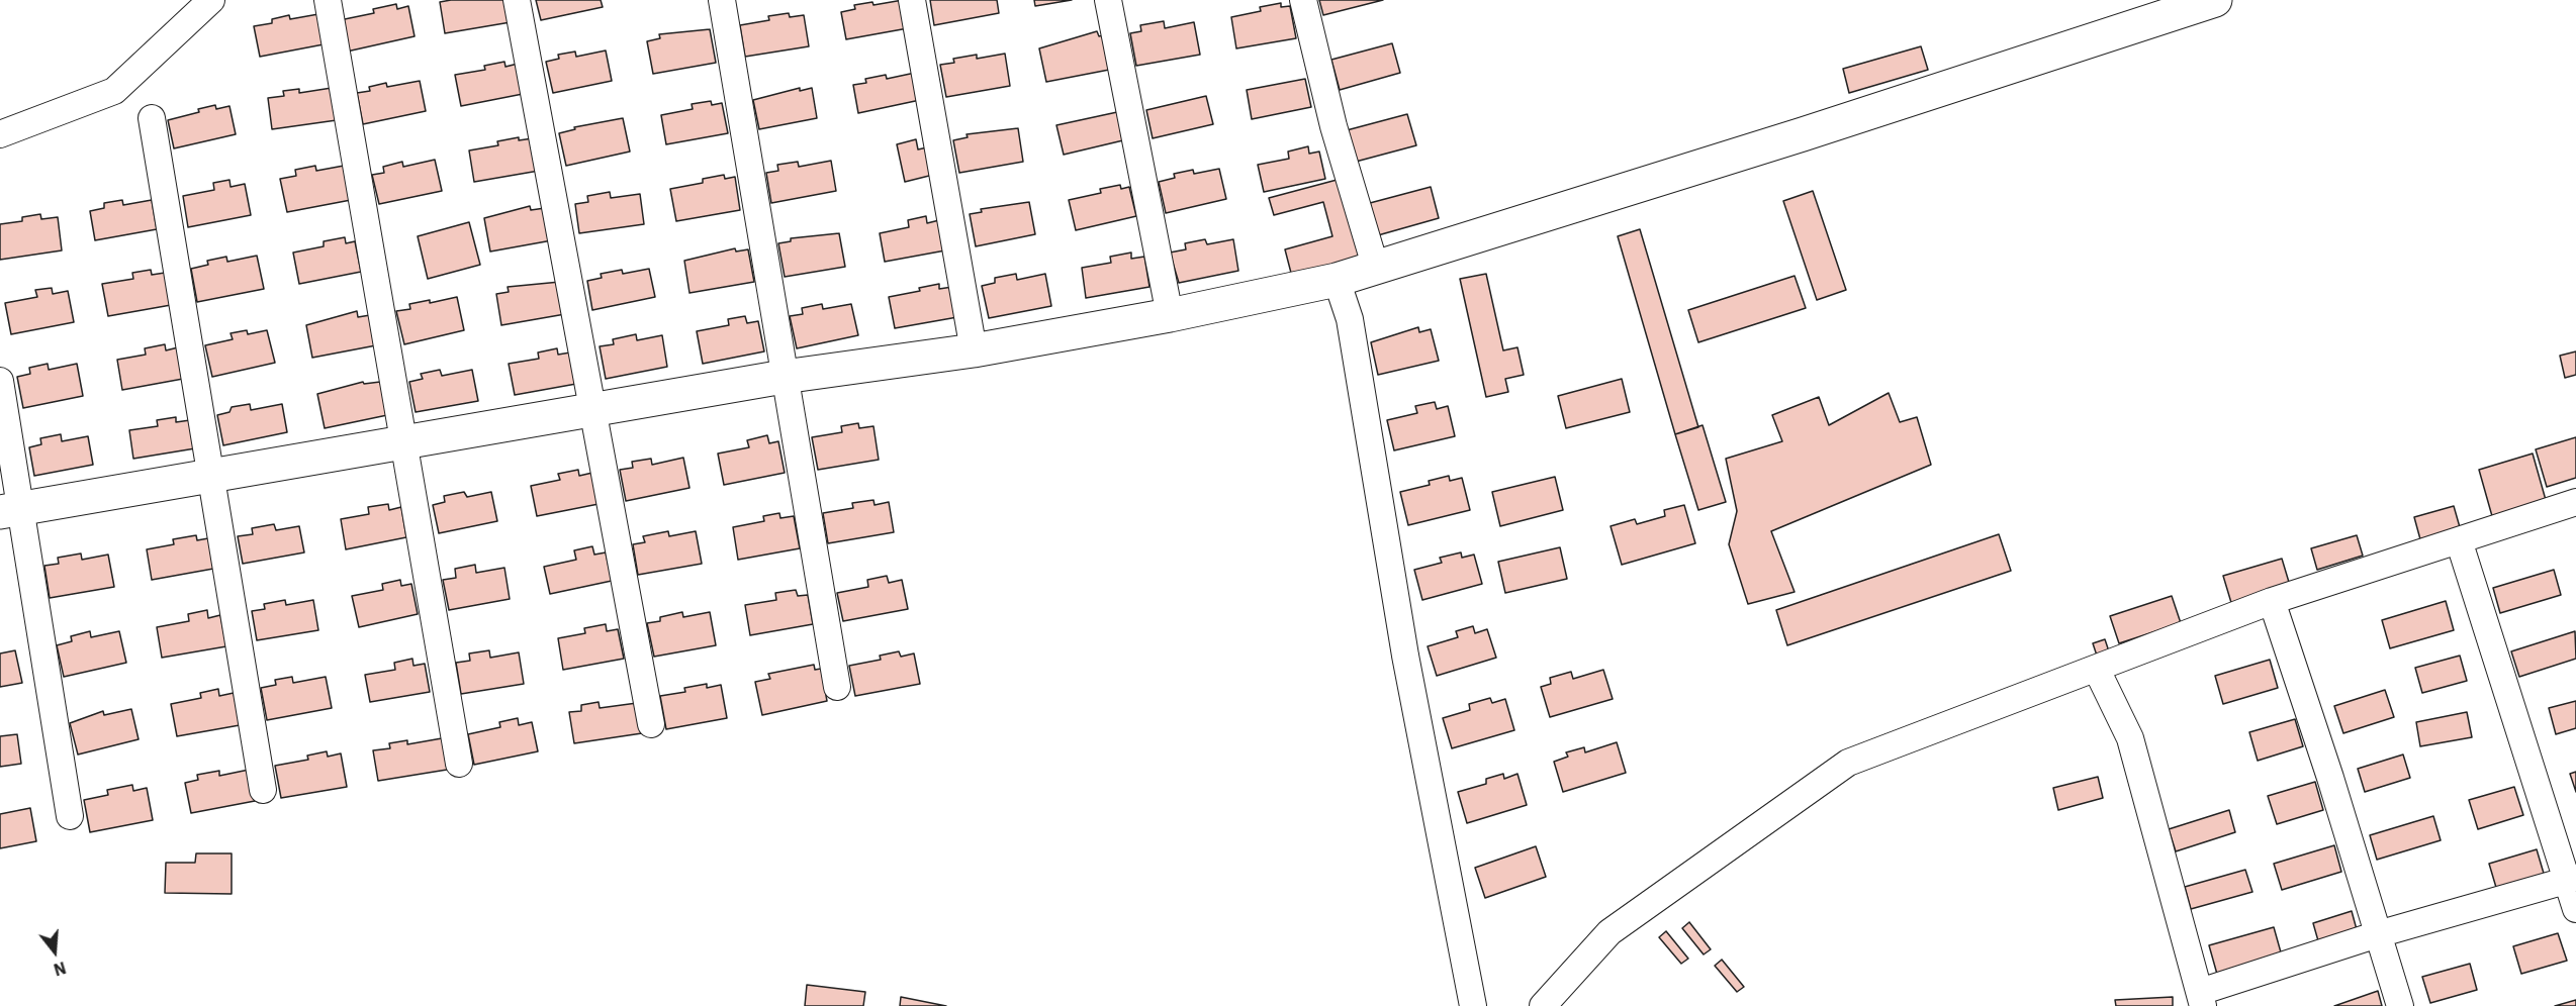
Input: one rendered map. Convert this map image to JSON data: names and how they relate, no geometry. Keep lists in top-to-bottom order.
{
  "north": "bottom"
}
